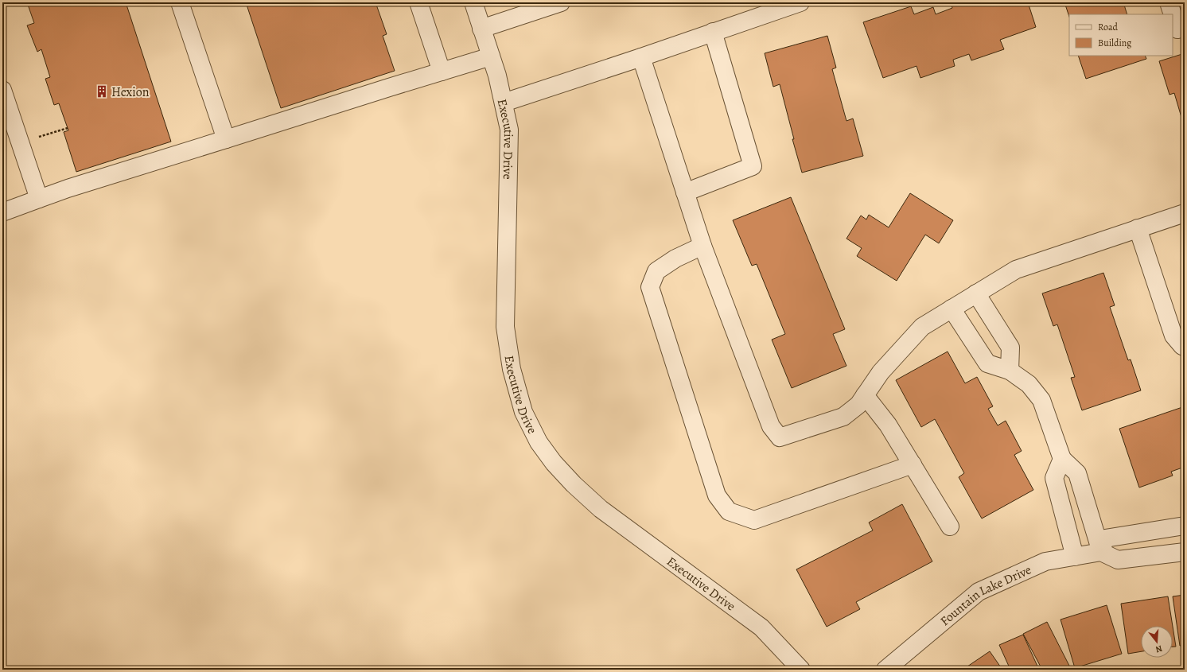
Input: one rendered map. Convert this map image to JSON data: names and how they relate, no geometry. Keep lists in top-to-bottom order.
{
  "streets": {
    "street": ["Executive Drive", "Fountain Lake Drive"]
  },
  "places": {
    "building": ["Hexion"]
  },
  "legend": ["Road", "Building"],
  "north": "bottom"
}
